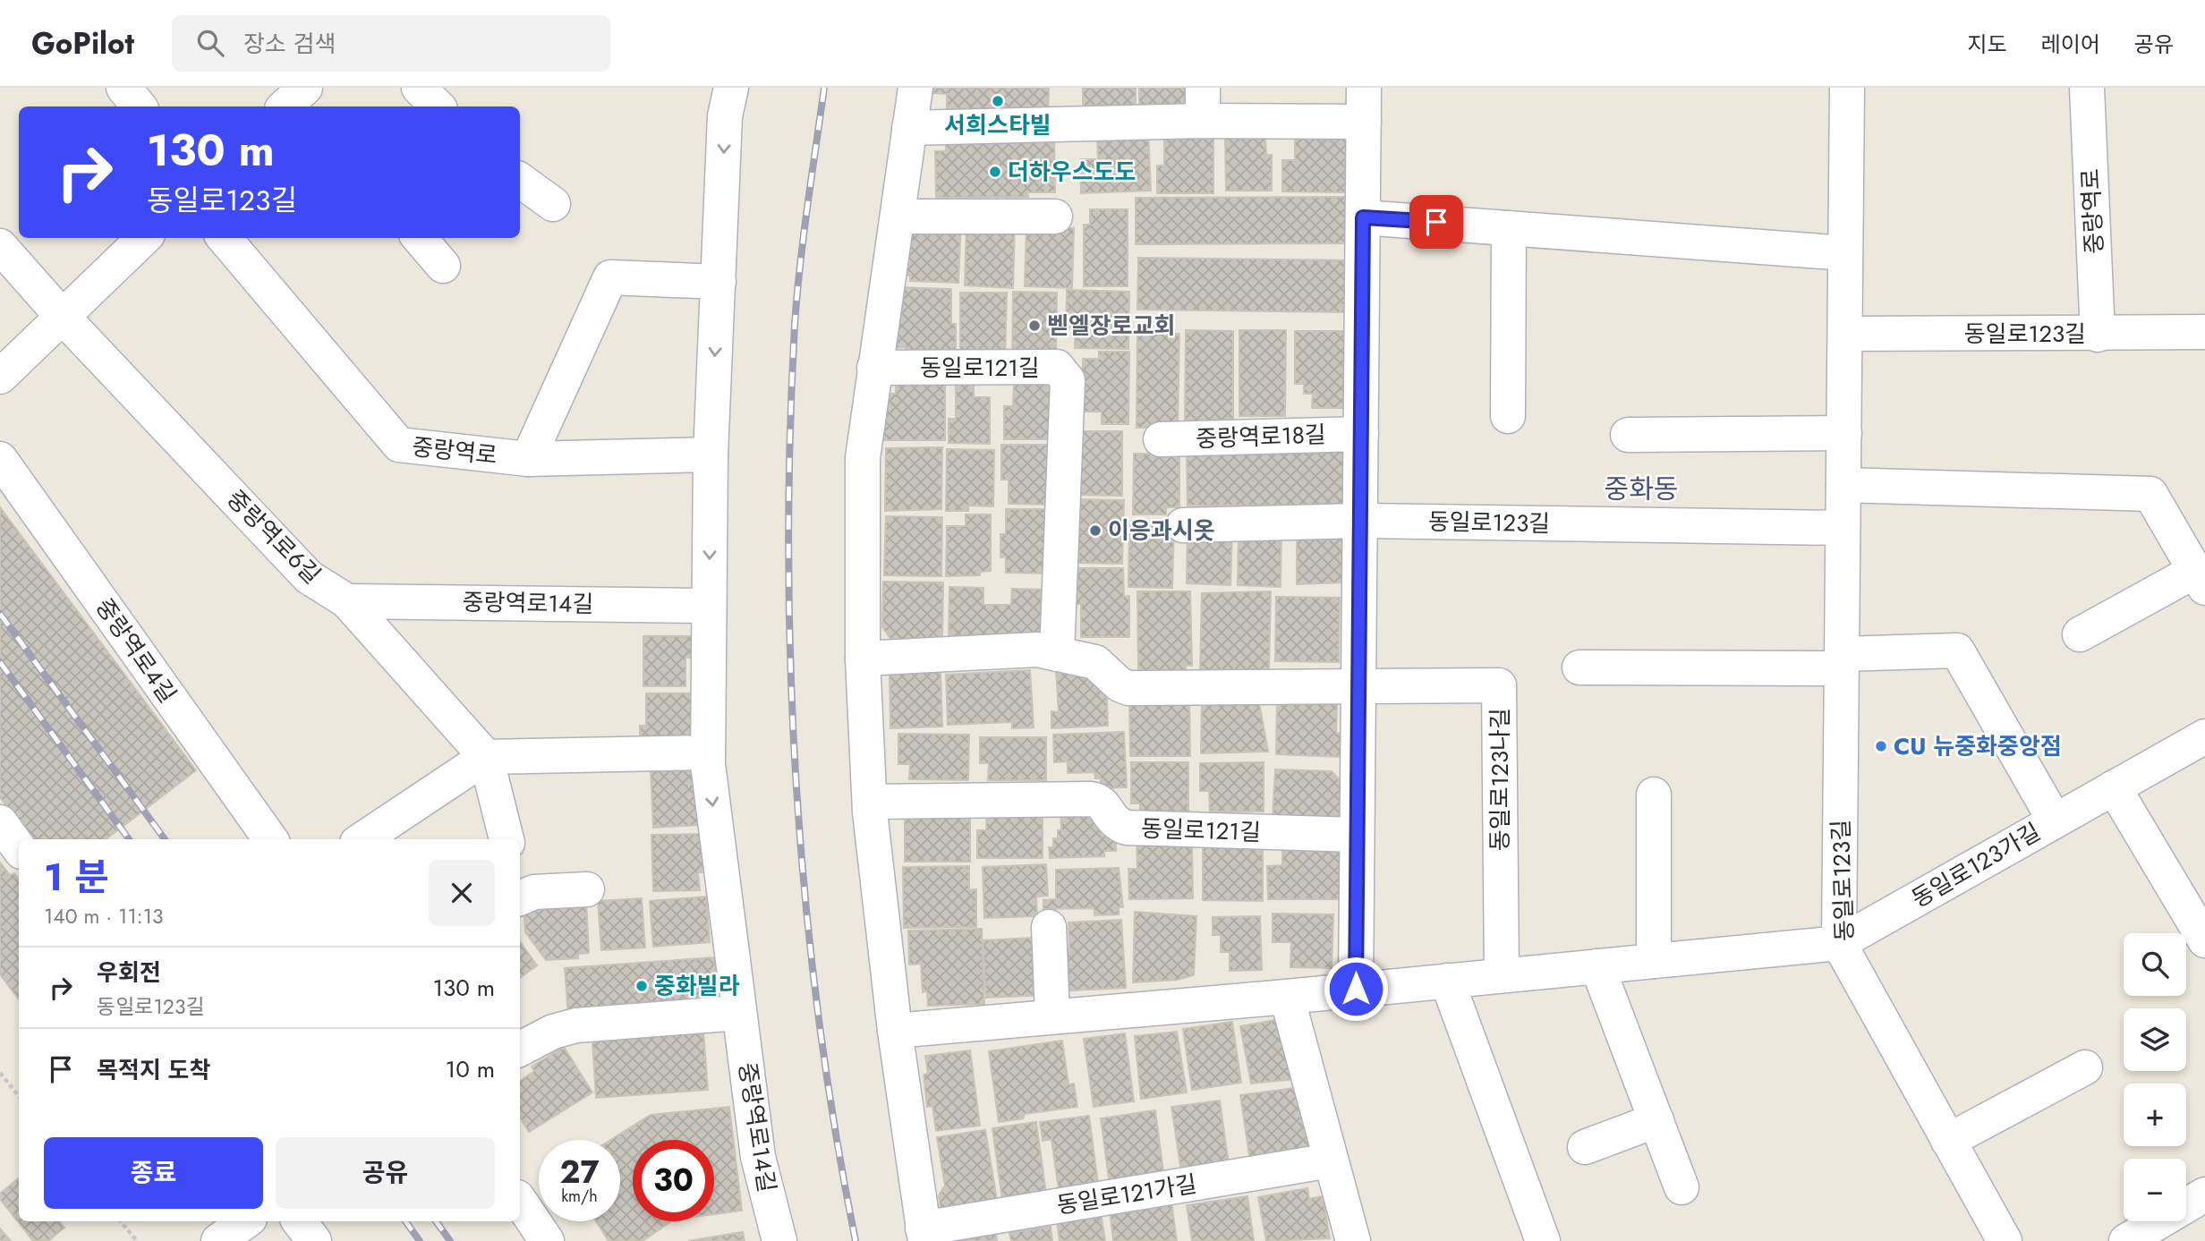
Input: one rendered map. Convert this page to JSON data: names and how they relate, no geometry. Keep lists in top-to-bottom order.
{
  "streets": {
    "street": [
      "중랑역로",
      "동일로123길",
      "동일로121길",
      "중랑역로18길",
      "중랑역로6길",
      "중랑역로14길",
      "중랑역로4길",
      "동일로123나길",
      "동일로123가길",
      "동일로121가길"
    ]
  },
  "crossings": [
    ["중랑역로", "동일로123길"],
    ["중랑역로", "중랑역로14길"],
    ["동일로123길", "중랑역로18길"],
    ["동일로123길", "동일로123가길"],
    ["동일로121길", "중랑역로18길"],
    ["중랑역로18길", "동일로123나길"],
    ["중랑역로6길", "중랑역로14길"]
  ],
  "districts": ["중화동"],
  "places": [
    "서희스타빌",
    "더하우스도도",
    "벧엘장로교회",
    "이응과시옷",
    "CU 뉴중화중앙점",
    "중화빌라"
  ],
  "page": {
    "header": "GoPilot",
    "search": "장소 검색",
    "nav": ["지도", "레이어", "공유"],
    "turn": ["130 m", "동일로123길"],
    "heading": ["1 분", "140 m · 11:13"],
    "map_buttons": ["+", "−"],
    "list": [
      {
        "name": "우회전",
        "note": "동일로123길",
        "value": "130 m"
      },
      {
        "name": "목적지 도착",
        "value": "10 m"
      }
    ],
    "buttons": ["종료", "공유"],
    "speed": "27 km/h",
    "limit": "30"
  }
}
